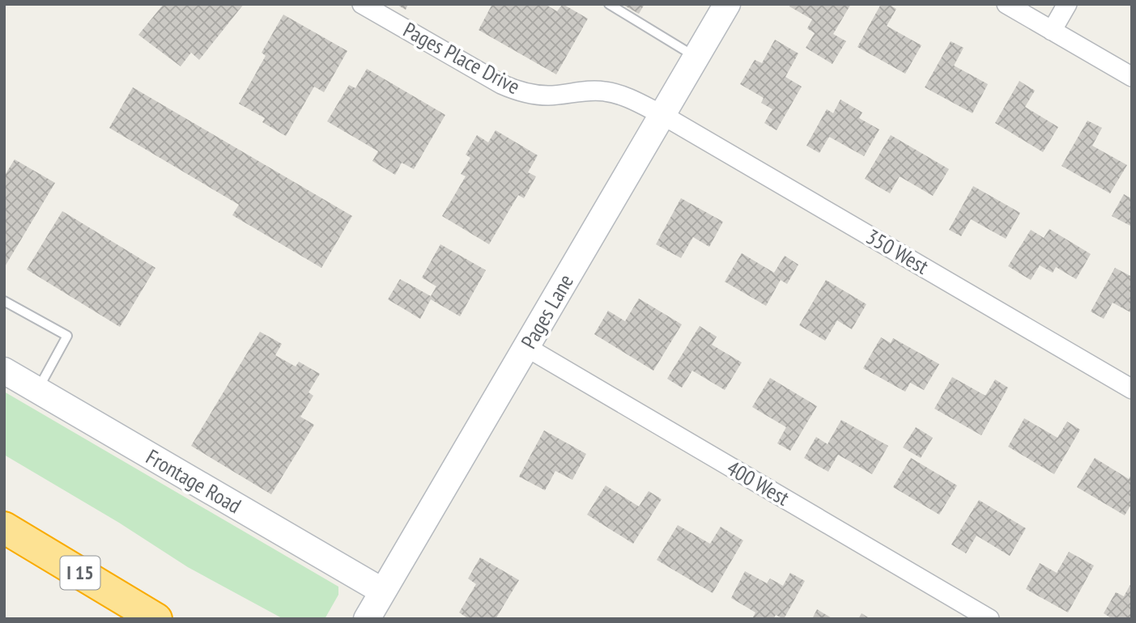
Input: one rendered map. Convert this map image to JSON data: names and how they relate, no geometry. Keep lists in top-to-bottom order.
{
  "streets": {
    "highway": ["I 15"],
    "street": [
      "Pages Place Drive",
      "350 West",
      "Pages Lane",
      "Frontage Road",
      "400 West"
    ]
  },
  "crossings": [
    ["Pages Place Drive", "350 West"],
    ["Pages Place Drive", "Pages Lane"],
    ["350 West", "Pages Lane"],
    ["Pages Lane", "Frontage Road"],
    ["Pages Lane", "400 West"]
  ]
}
